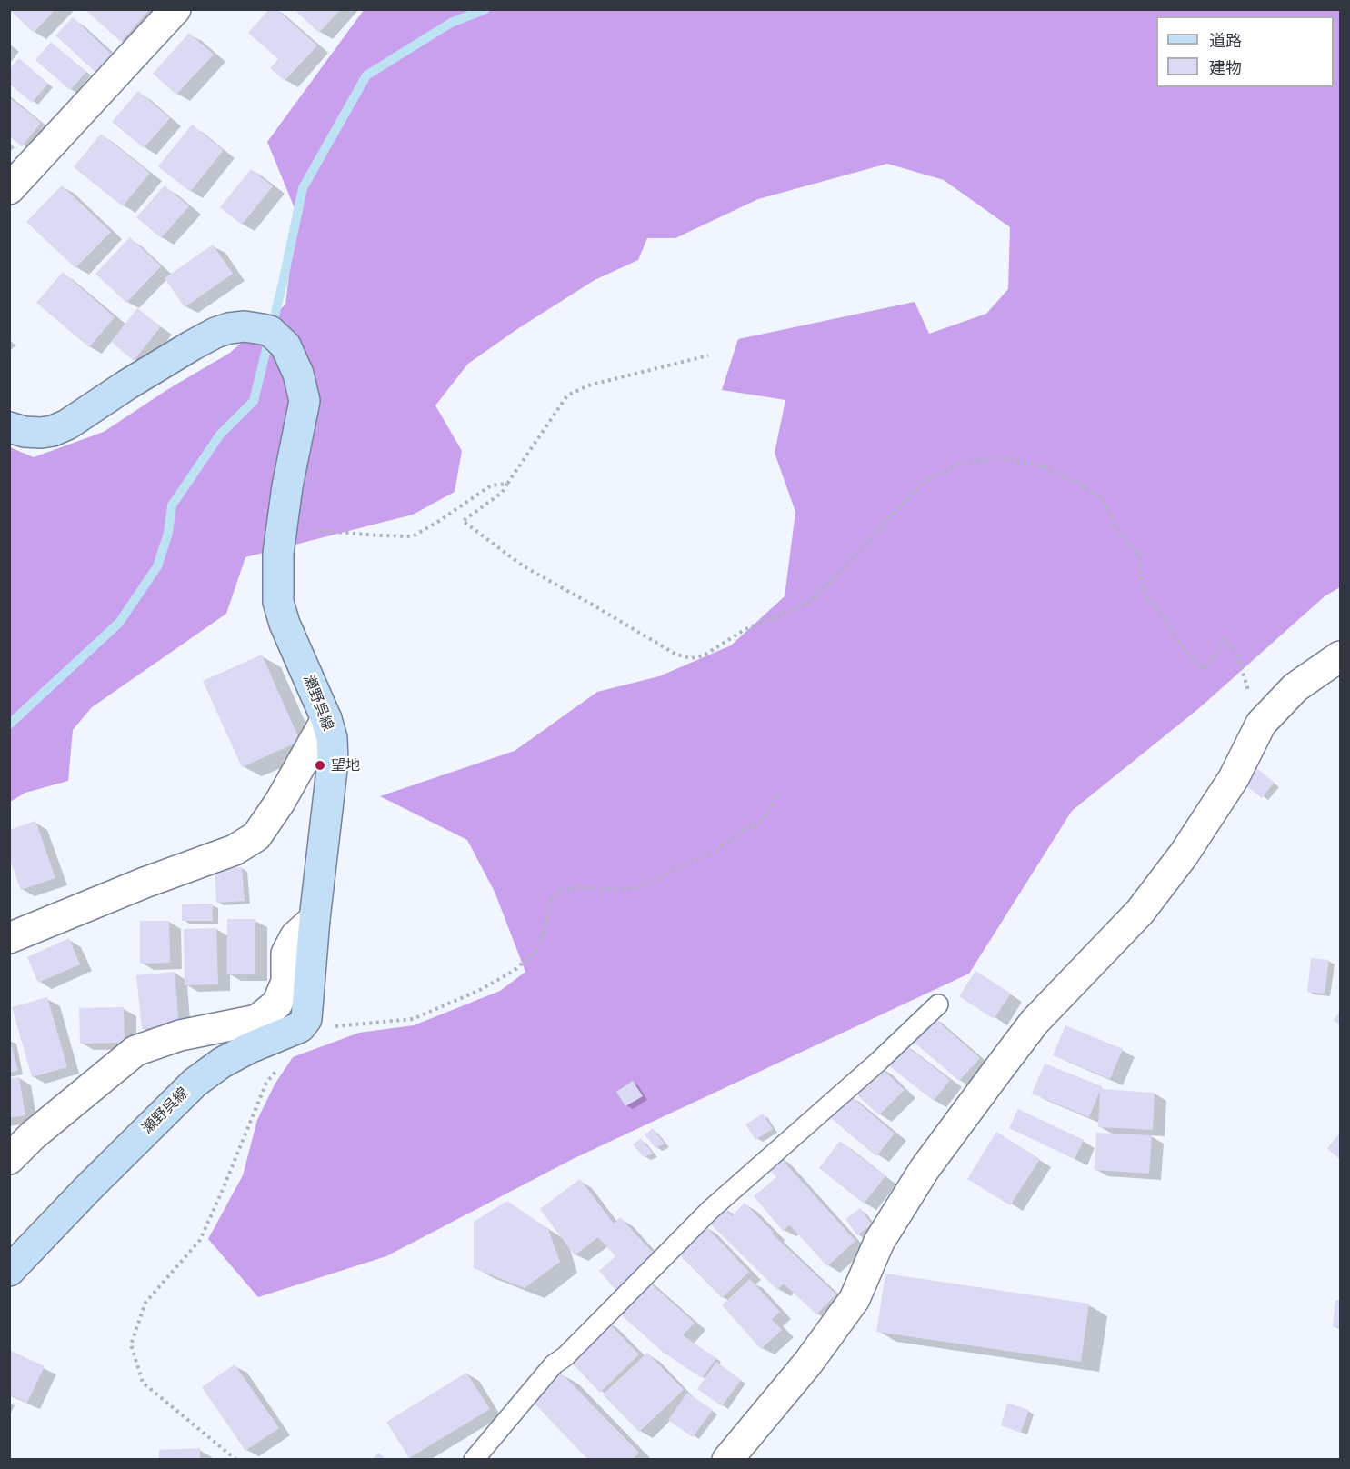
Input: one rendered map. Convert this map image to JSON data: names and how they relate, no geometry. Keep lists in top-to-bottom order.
{
  "streets": {
    "main road": ["瀬野呉線"]
  },
  "places": ["望地"],
  "legend": ["道路", "建物"]
}
